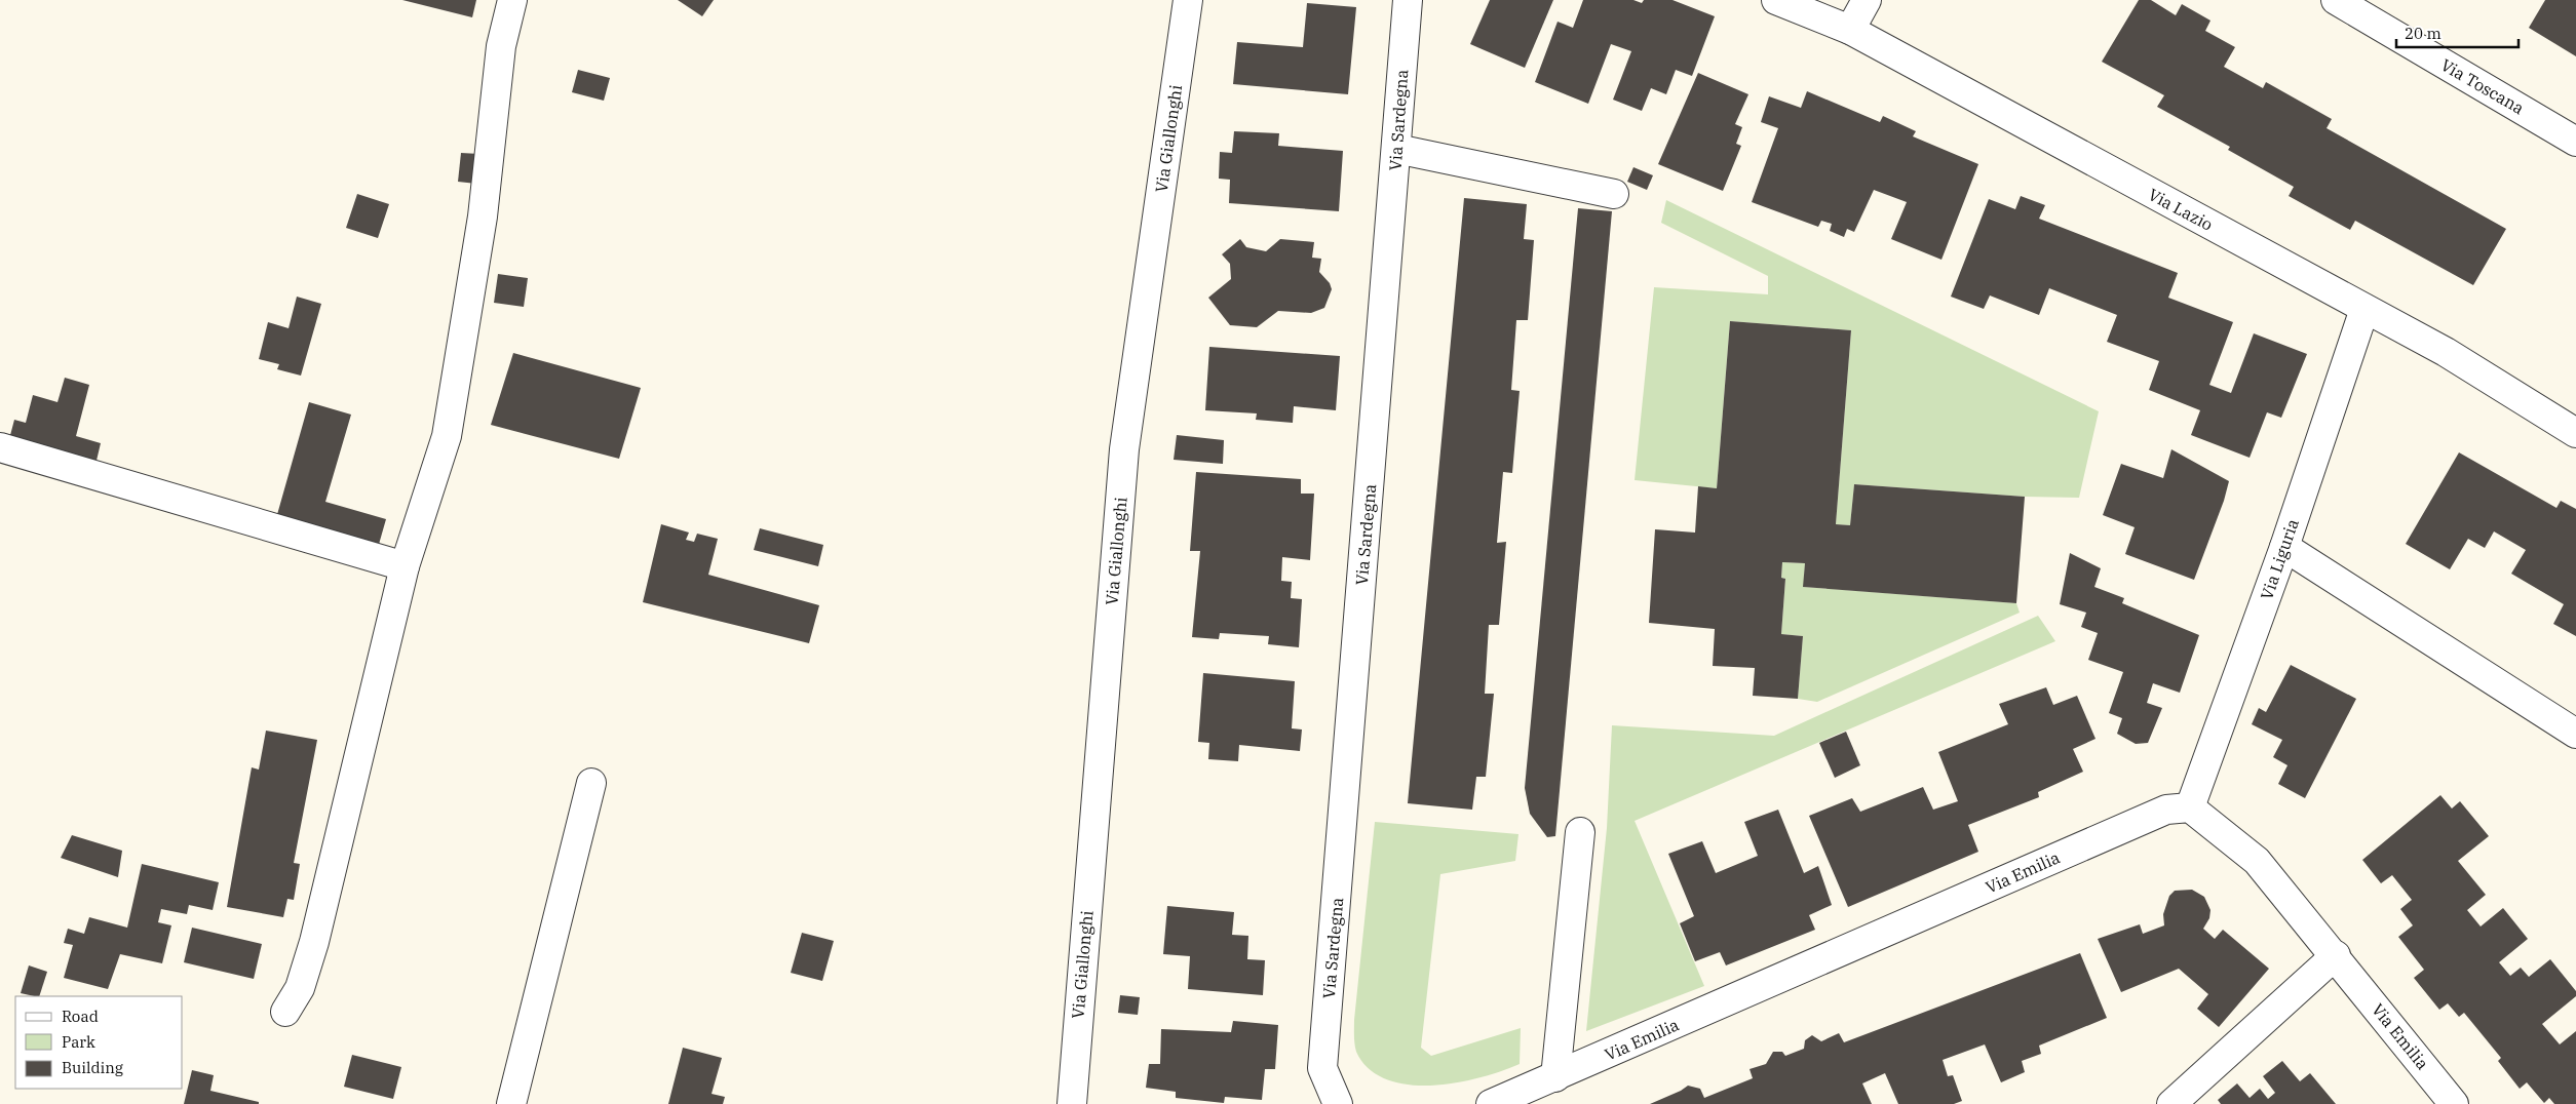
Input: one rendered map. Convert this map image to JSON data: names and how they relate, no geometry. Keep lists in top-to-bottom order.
{
  "streets": {
    "street": [
      "Via Toscana",
      "Via Sardegna",
      "Via Giallonghi",
      "Via Lazio",
      "Via Liguria",
      "Via Emilia"
    ]
  },
  "crossings": [
    ["Via Lazio", "Via Liguria"],
    ["Via Liguria", "Via Emilia"]
  ],
  "legend": ["Road", "Park", "Building"],
  "scale_bar": "20 m"
}
